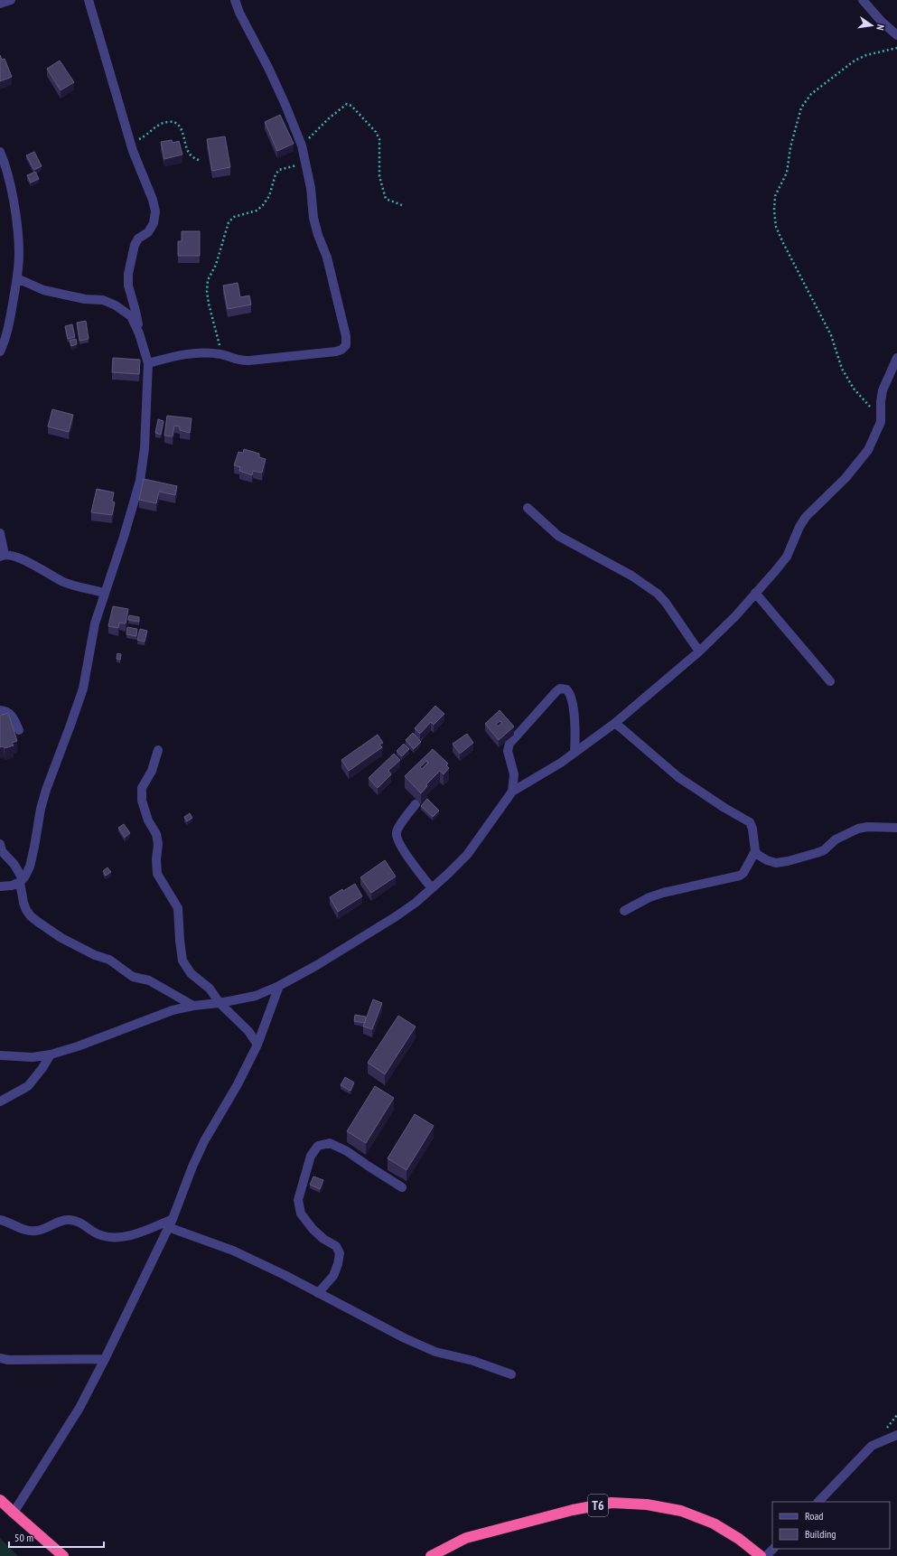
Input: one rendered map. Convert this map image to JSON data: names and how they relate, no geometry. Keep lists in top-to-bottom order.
{
  "streets": {
    "highway": ["T6"]
  },
  "legend": ["Road", "Building"],
  "scale_bar": "50 m",
  "north": "right"
}
